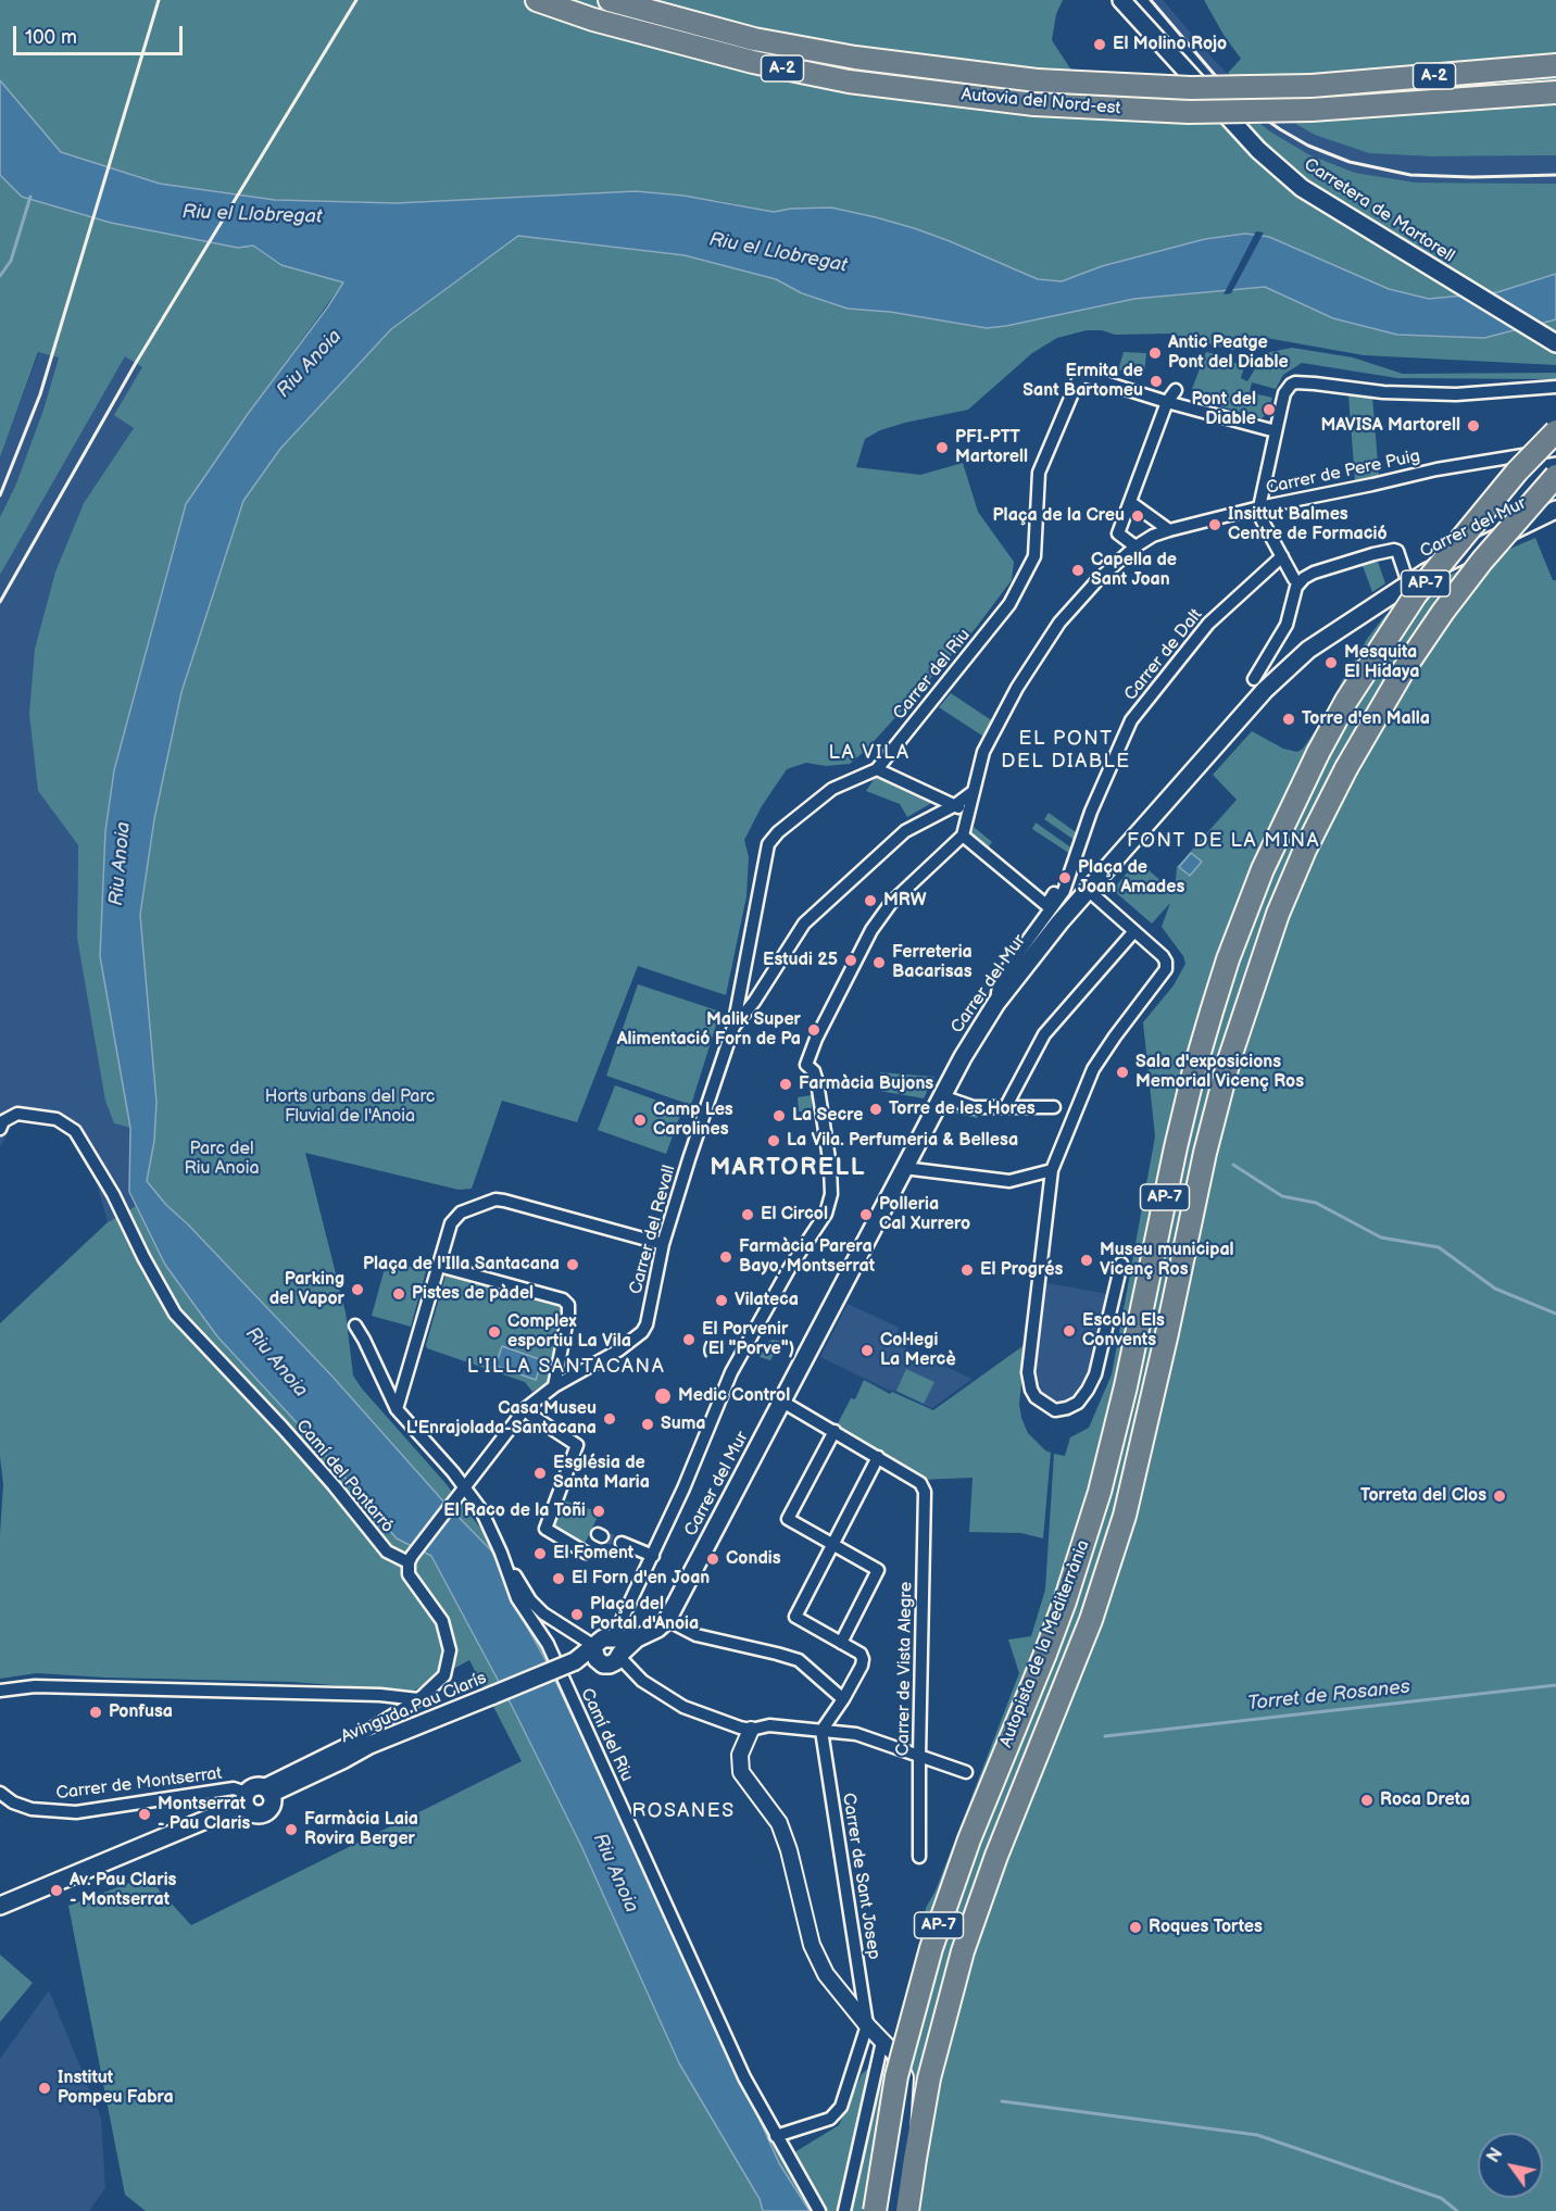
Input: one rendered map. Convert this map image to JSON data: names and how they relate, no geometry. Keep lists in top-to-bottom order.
{
  "streets": {
    "highway": [
      "A-2",
      "Autovia del Nord-est",
      "AP-7",
      "Autopista de la Mediterrània"
    ],
    "main road": ["Carretera de Martorell", "Carrer del Mur", "Avinguda Pau Clarís"],
    "street": [
      "Carrer de Pere Puig",
      "Carrer de Dalt",
      "Carrer del Riu",
      "Carrer del Revall",
      "Camí del Pontarró",
      "Carrer de Vista Alegre",
      "Camí del Riu",
      "Carrer de Montserrat",
      "Carrer de Sant Josep"
    ]
  },
  "crossings": [
    ["Carrer de Pere Puig", "Carrer del Revall"],
    ["Carrer del Mur", "Carrer de Dalt"],
    ["Carrer del Riu", "Carrer del Revall"],
    ["Carrer del Revall", "Camí del Pontarró"],
    ["Carrer del Revall", "Camí del Riu"],
    ["Avinguda Pau Clarís", "Carrer de Montserrat"]
  ],
  "districts": [
    "EL PONT DEL DIABLE",
    "LA VILA",
    "FONT DE LA MINA",
    "MARTORELL",
    "L'ILLA SANTACANA",
    "ROSANES"
  ],
  "water": ["Riu el Llobregat", "Riu Anoia", "Torret de Rosanes"],
  "parks": ["Horts urbans del Parc Fluvial de l'Anoia", "Parc del Riu Anoia"],
  "places": [
    "El Molino Rojo",
    "Antic Peatge Pont del Diable",
    "Ermita de Sant Bartomeu",
    "Pont del Diable",
    "MAVISA Martorell",
    "PFI-PTT Martorell",
    "Plaça de la Creu",
    "Insittut Balmes Centre de Formació",
    "Capella de Sant Joan",
    "Mesquita El Hidaya",
    "Torre d'en Malla",
    "Plaça de Joan Amades",
    "MRW",
    "Estudi 25",
    "Ferreteria Bacarisas",
    "Malik Super Alimentació Forn de Pa",
    "Sala d'exposicions Memorial Vicenç Ros",
    "Farmàcia Bujons",
    "Torre de les Hores",
    "La Secre",
    "Camp Les Carolines",
    "La Vila. Perfumeria & Bellesa",
    "El Circol",
    "Polleria Cal Xurrero",
    "Farmàcia Parera Bayo, Montserrat",
    "Museu municipal Vicenç Ros",
    "Plaça de l'Illa Santacana",
    "El Progrés",
    "Parking del Vapor",
    "Pistes de pàdel",
    "Vilateca",
    "Escola Els Convents",
    "Complex esportiu La Vila",
    "El Porvenir (El \"Porve\")",
    "Col·legi La Mercè",
    "Medic Control",
    "Casa Museu L'Enrajolada-Santacana",
    "Suma",
    "Església de Santa Maria",
    "Torreta del Clos",
    "El Raco de la Toñi",
    "El Foment",
    "Condis",
    "El Forn d'en Joan",
    "Plaça del Portal d'Anoia",
    "Ponfusa",
    "Roca Dreta",
    "Montserrat - Pau Claris",
    "Farmàcia Laia Rovira Berger",
    "Av. Pau Claris - Montserrat",
    "Roques Tortes",
    "Institut Pompeu Fabra"
  ],
  "scale_bar": "100 m",
  "north": "top left"
}
